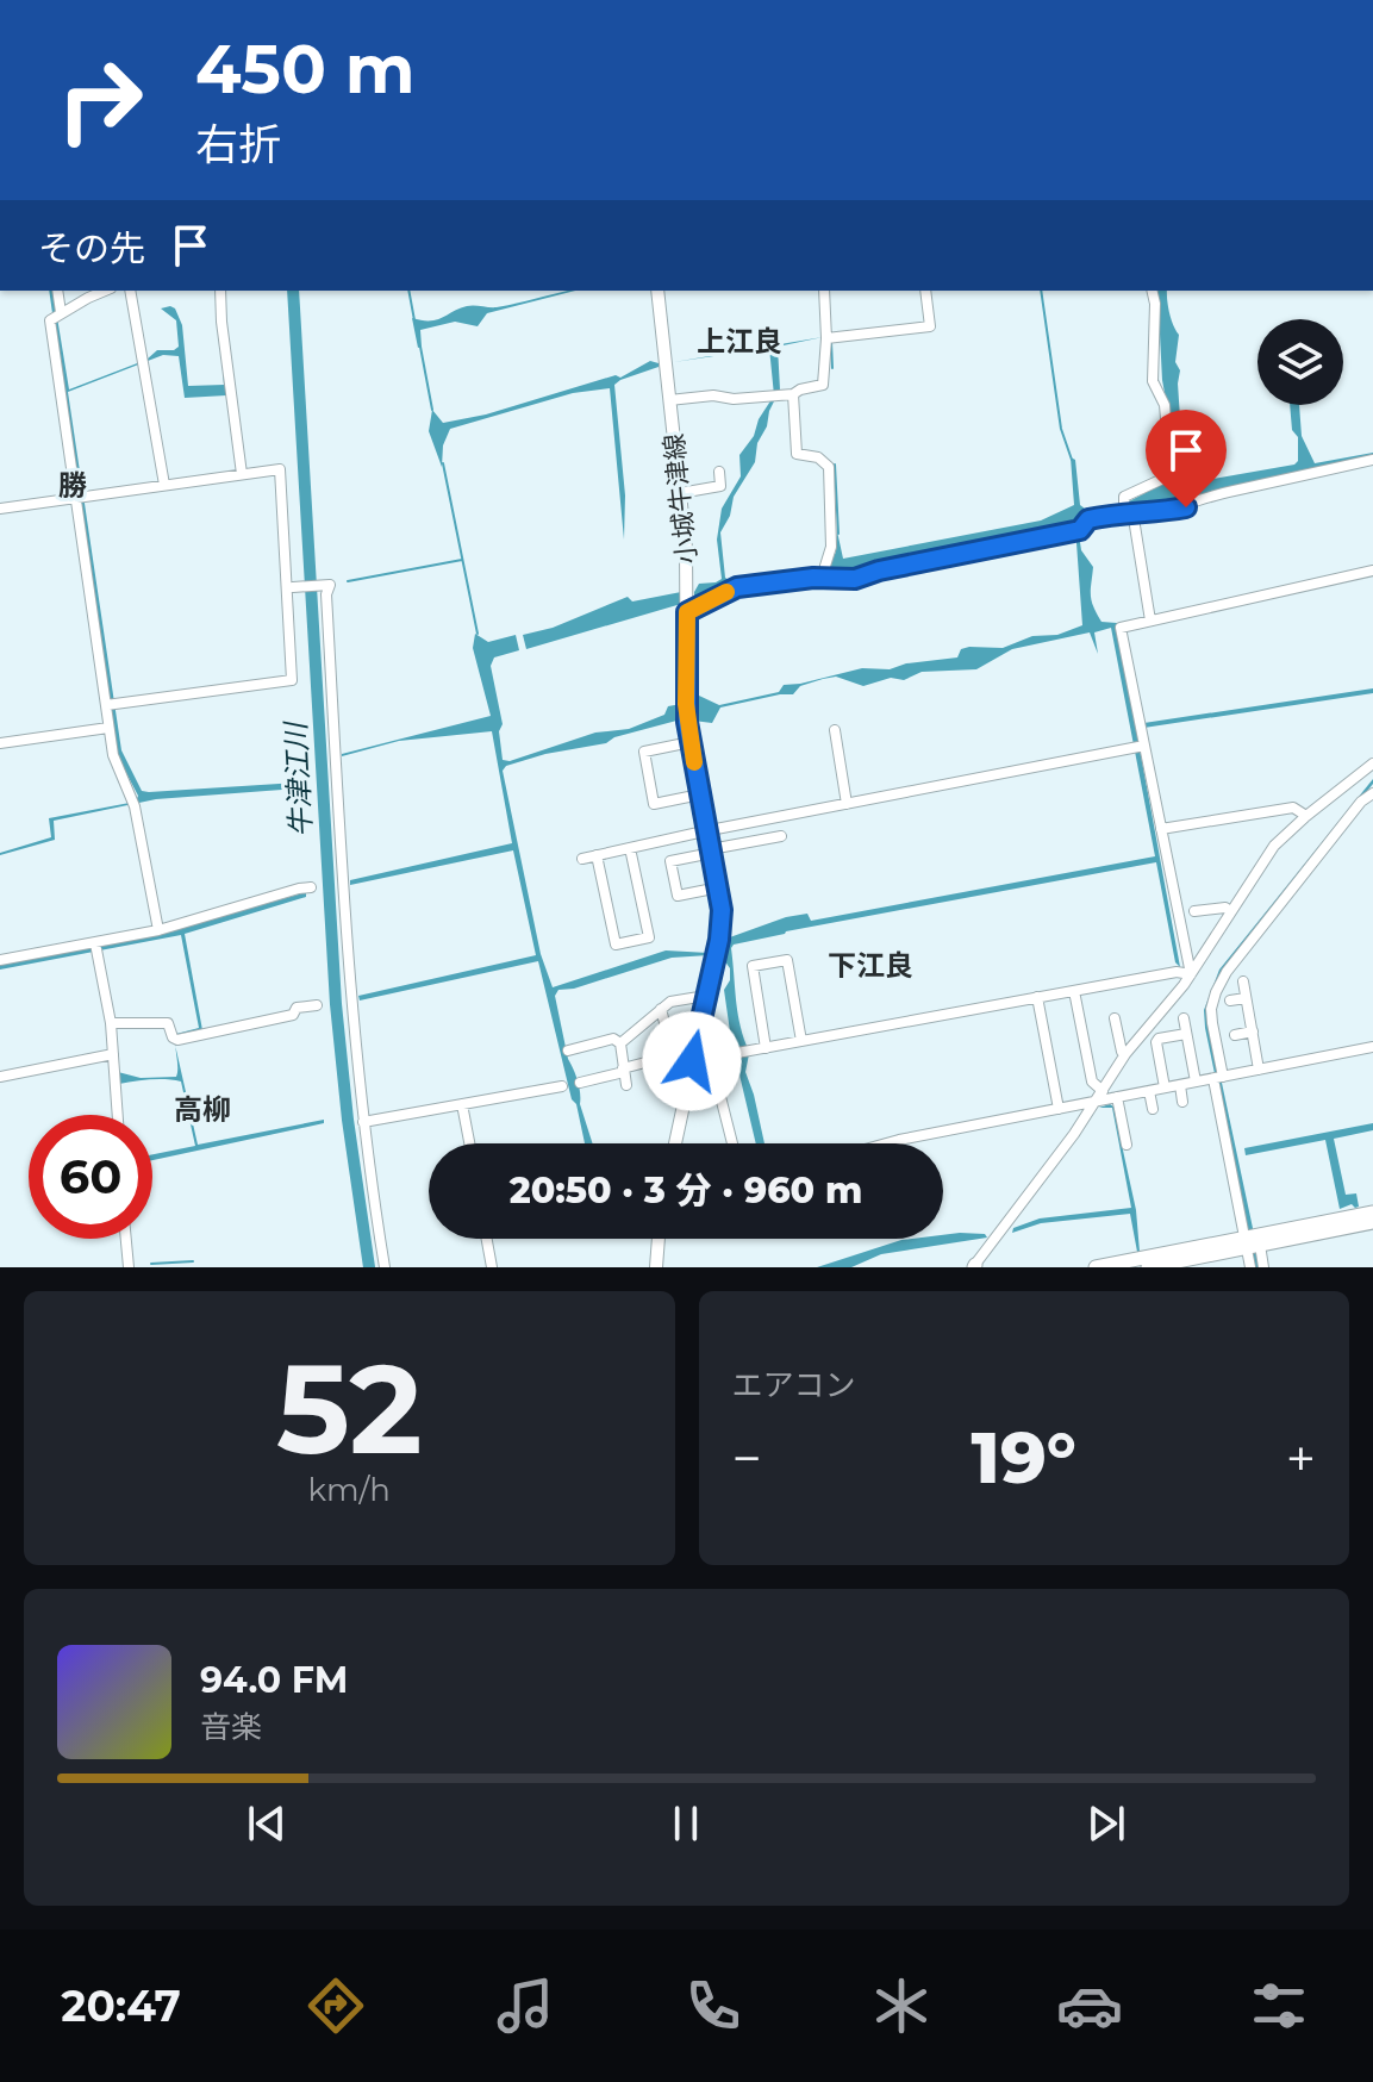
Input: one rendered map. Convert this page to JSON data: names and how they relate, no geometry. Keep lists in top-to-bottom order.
{
  "streets": {
    "main road": ["小城牛津線"]
  },
  "districts": [
    "上江良",
    "勝",
    "下江良",
    "高柳"
  ],
  "water": ["牛津江川"],
  "page": {
    "turn": ["450 m", "右折"],
    "then": "その先",
    "limit": "60",
    "trip": "20:50 · 3 分 · 960 m",
    "tile": [
      ["52", "km/h"],
      "エアコン"
    ],
    "heat": ["−", "19°", "+"],
    "song": ["94.0 FM", "音楽"],
    "tabs": "20:47"
  }
}
